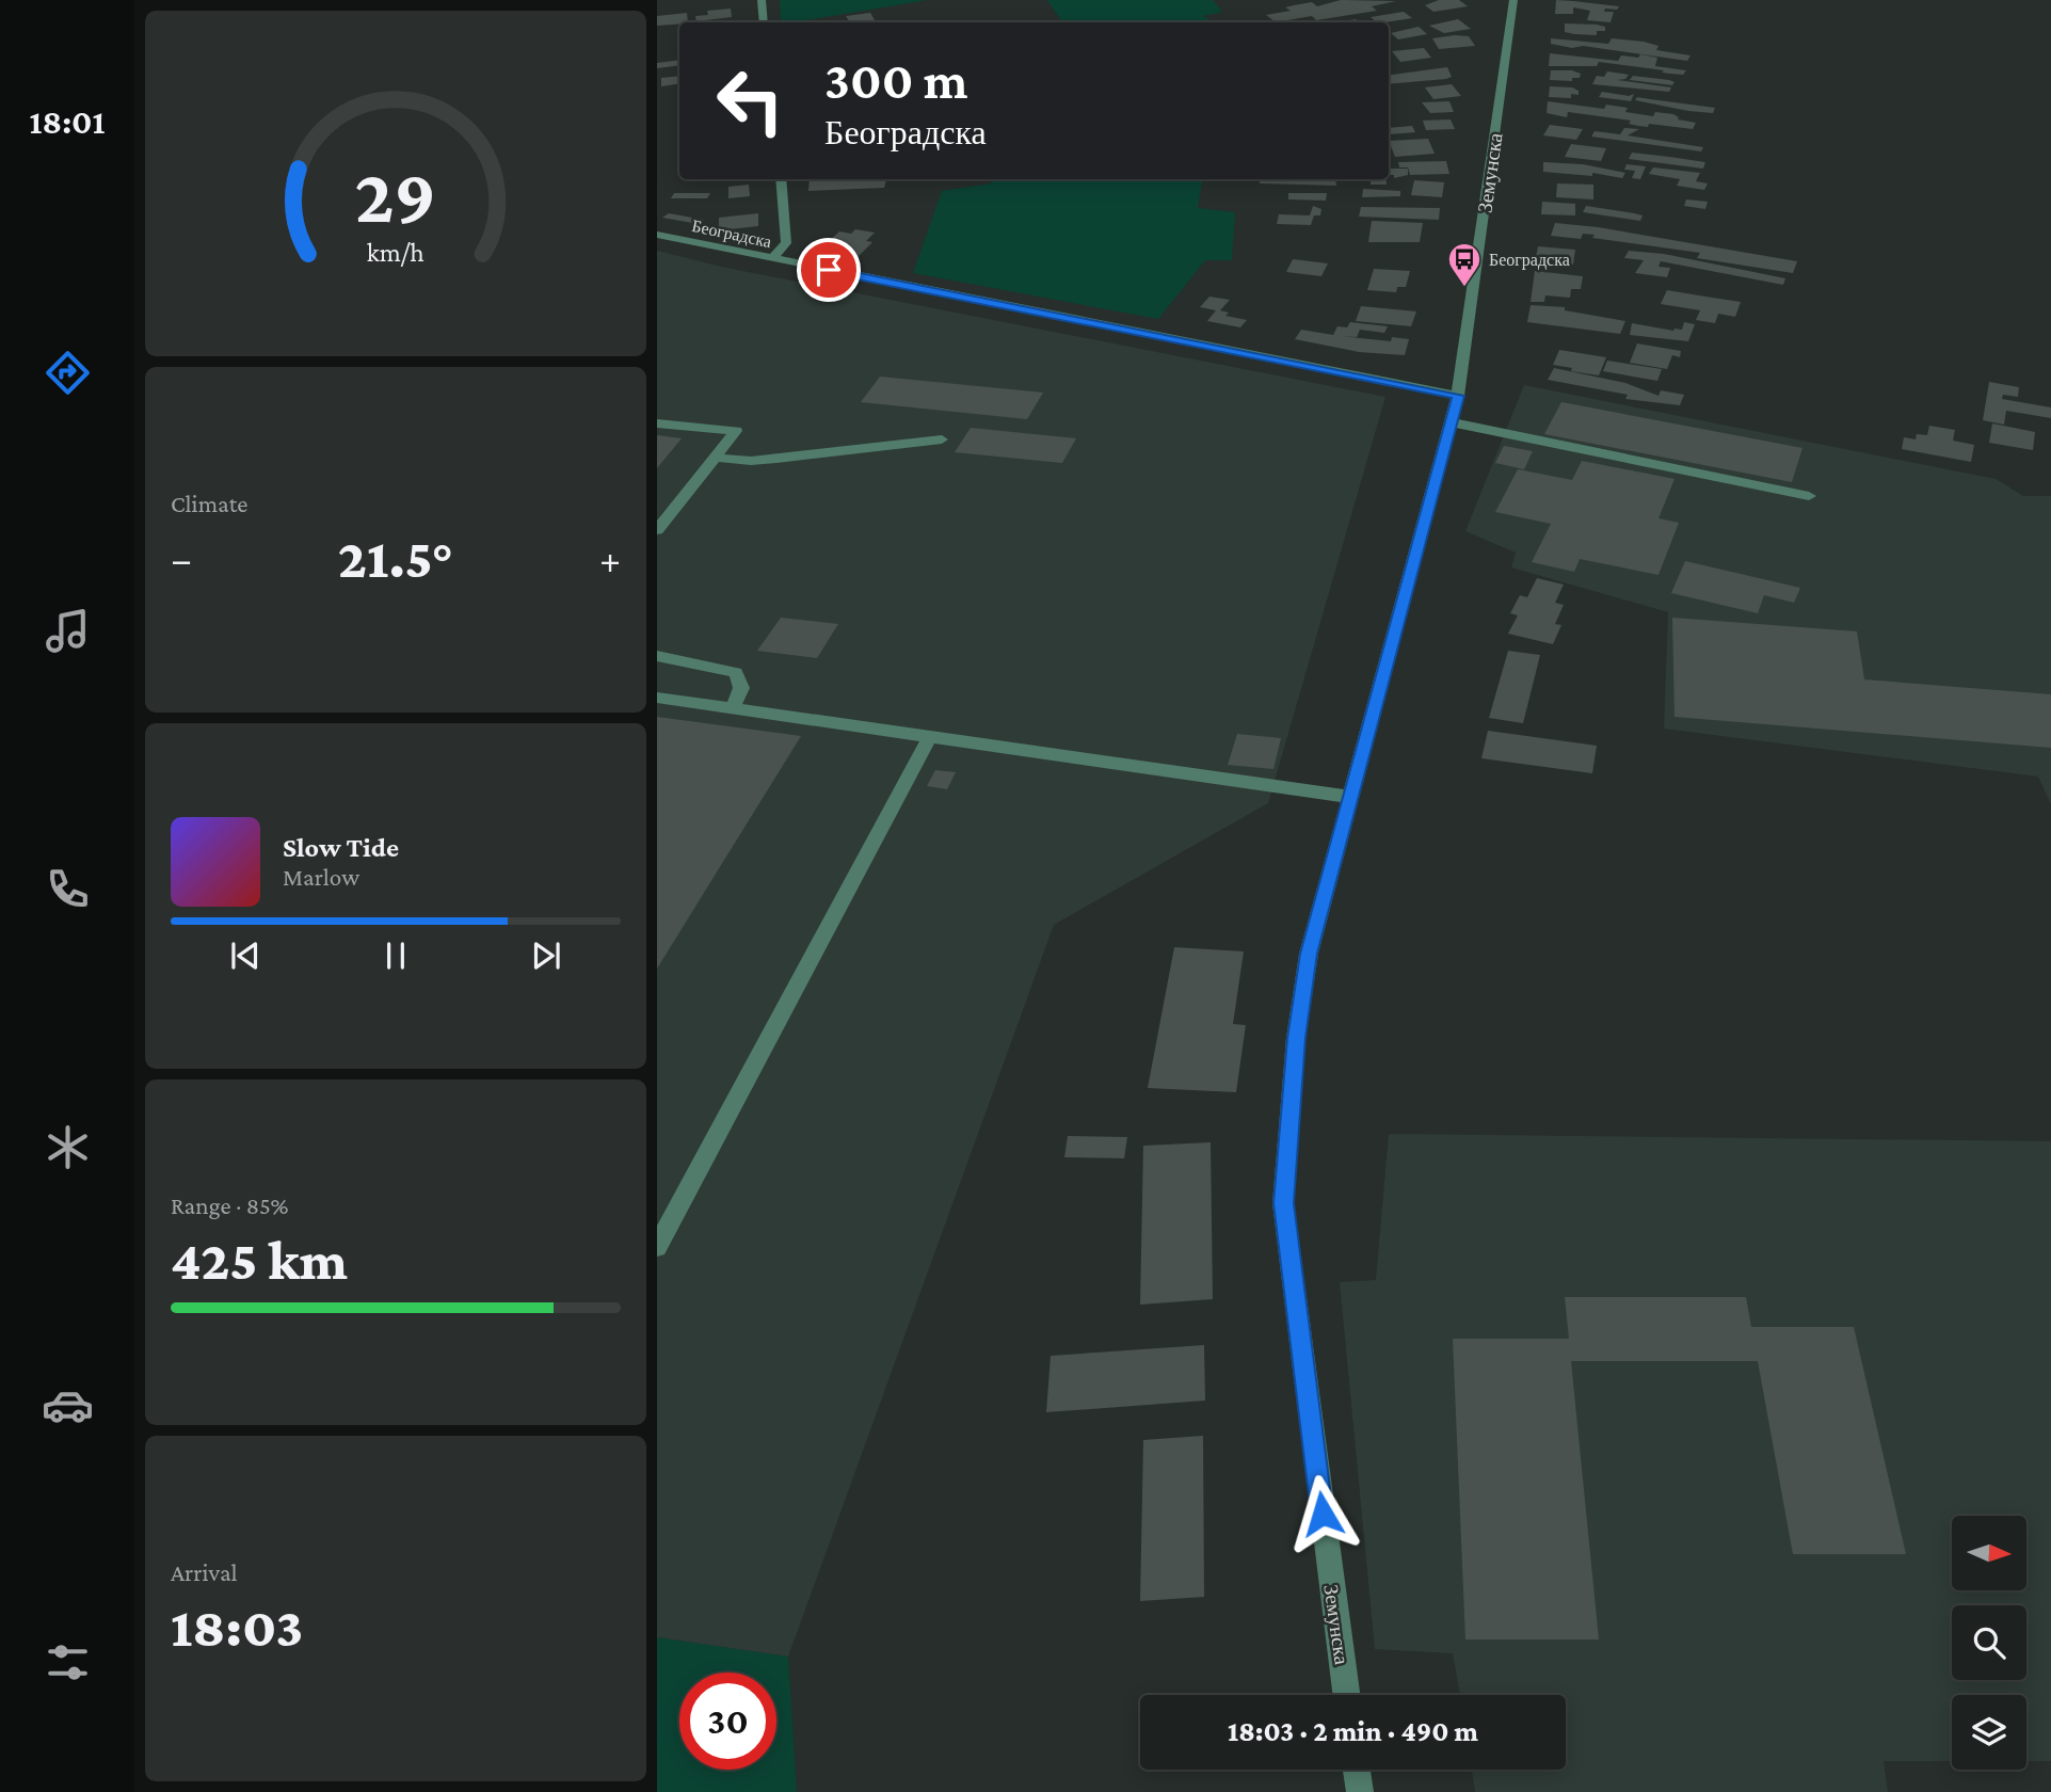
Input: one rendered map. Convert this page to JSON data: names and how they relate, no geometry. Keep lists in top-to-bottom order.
{
  "streets": {
    "street": ["Земунска", "Београдска"]
  },
  "crossings": [
    ["Земунска", "Београдска"]
  ],
  "places": {
    "bus stop": ["Београдска"]
  },
  "north": "right",
  "page": {
    "tabs": "18:01",
    "turn": ["300 m", "Београдска"],
    "tile": [
      "Climate",
      ["Range · 85%", "425 km"],
      ["Arrival", "18:03"]
    ],
    "heat": ["−", "21.5°", "+"],
    "song": ["Slow Tide", "Marlow"],
    "limit": "30",
    "trip": "18:03 · 2 min · 490 m",
    "gauge": ["29", "km/h"]
  }
}
